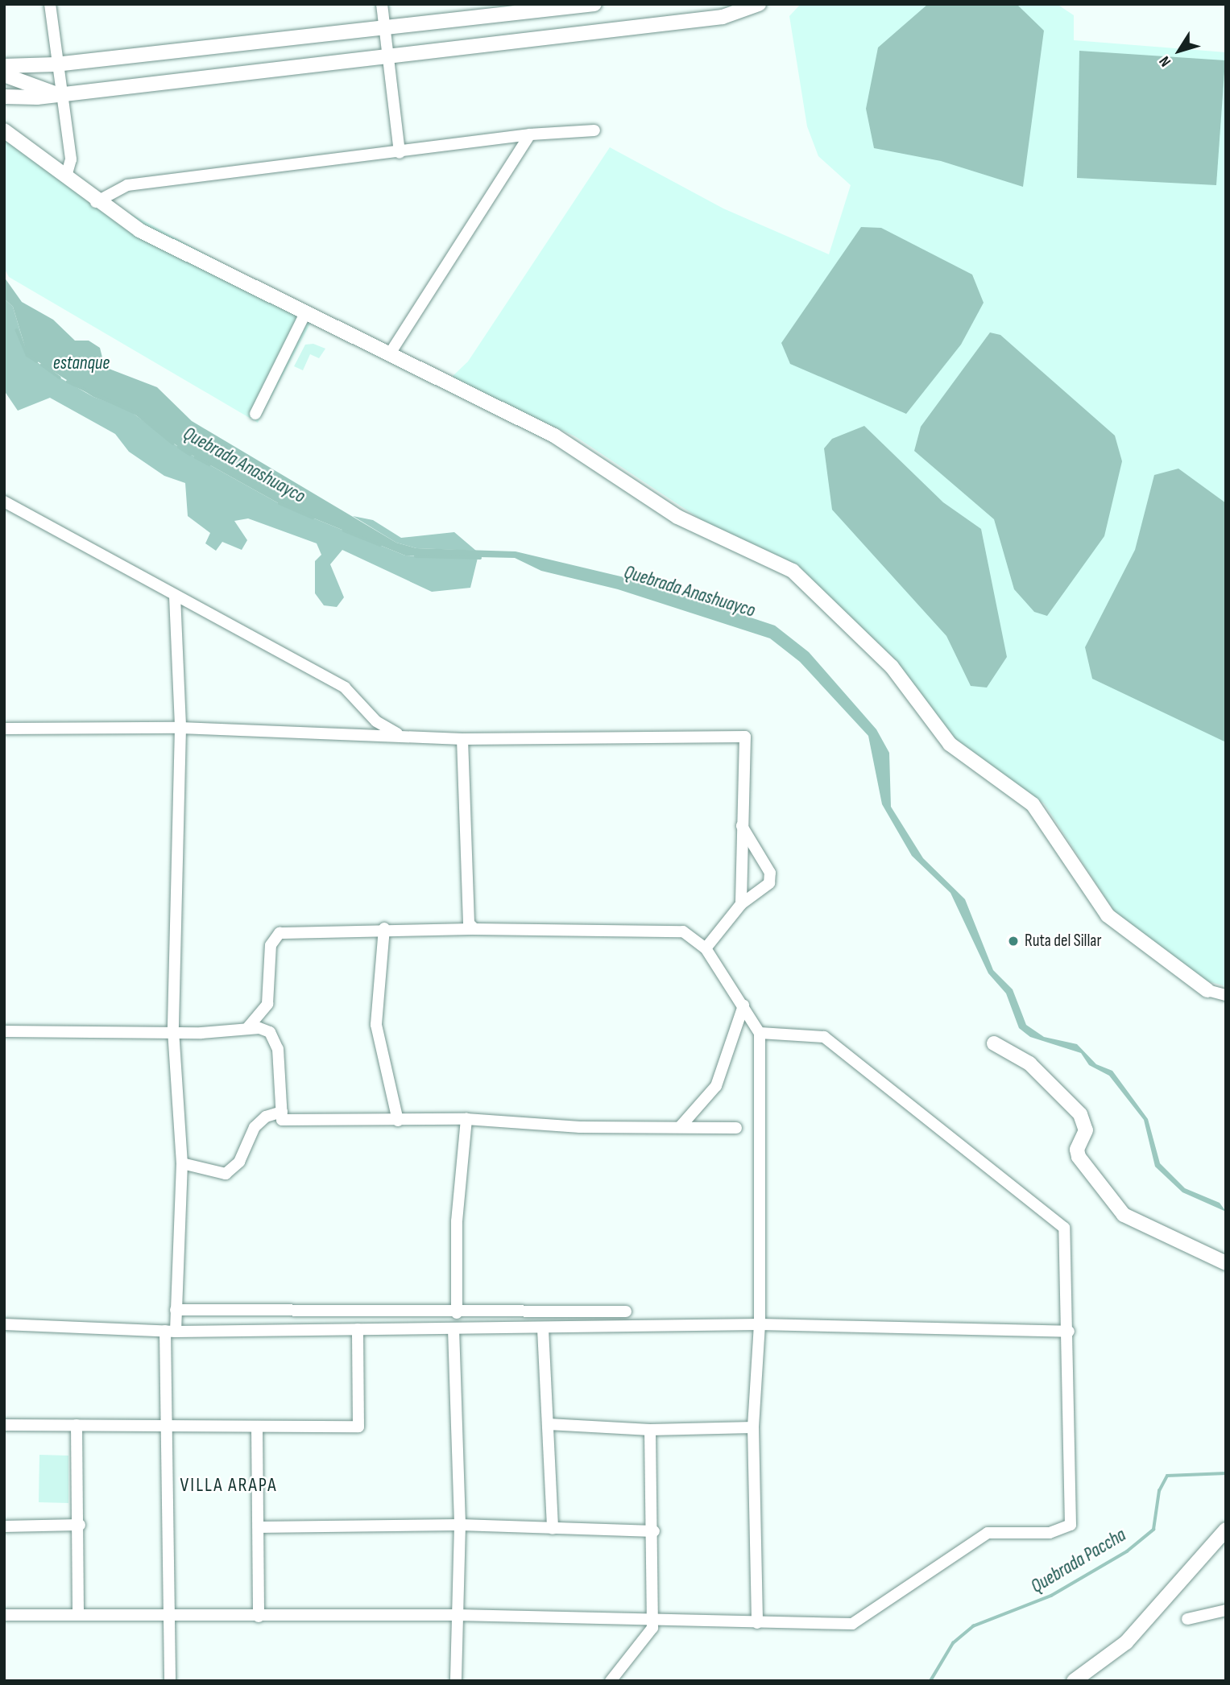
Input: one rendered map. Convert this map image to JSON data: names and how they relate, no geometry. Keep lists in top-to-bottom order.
{
  "districts": ["VILLA ARAPA"],
  "water": ["estanque", "Quebrada Anashuayco", "Quebrada Paccha"],
  "places": ["Ruta del Sillar"],
  "north": "bottom left"
}
